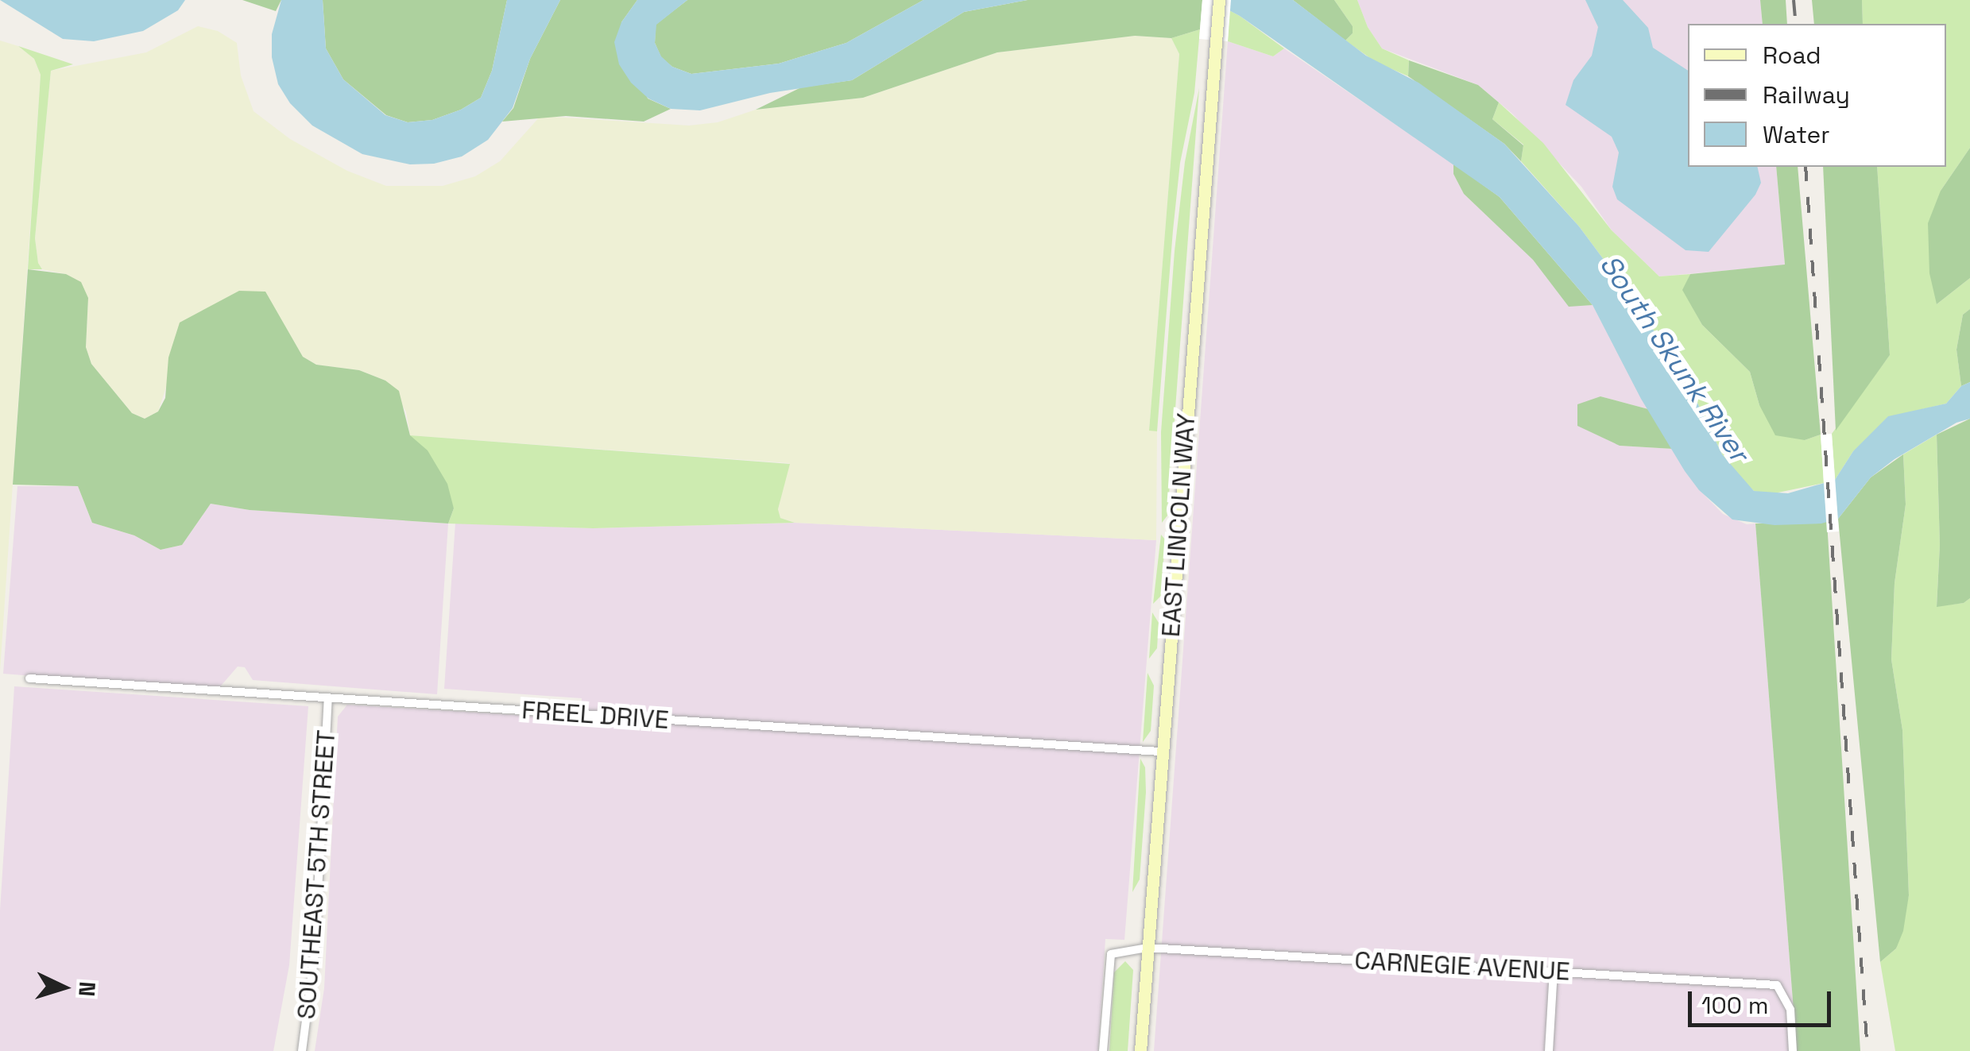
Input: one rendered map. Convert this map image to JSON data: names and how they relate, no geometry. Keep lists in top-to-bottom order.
{
  "streets": {
    "main road": ["EAST LINCOLN WAY"],
    "street": ["FREEL DRIVE", "SOUTHEAST 5TH STREET", "CARNEGIE AVENUE"]
  },
  "crossings": [
    ["EAST LINCOLN WAY", "FREEL DRIVE"],
    ["EAST LINCOLN WAY", "CARNEGIE AVENUE"],
    ["FREEL DRIVE", "SOUTHEAST 5TH STREET"]
  ],
  "water": ["South Skunk River"],
  "legend": ["Road", "Railway", "Water"],
  "scale_bar": "100 m",
  "north": "right"
}
